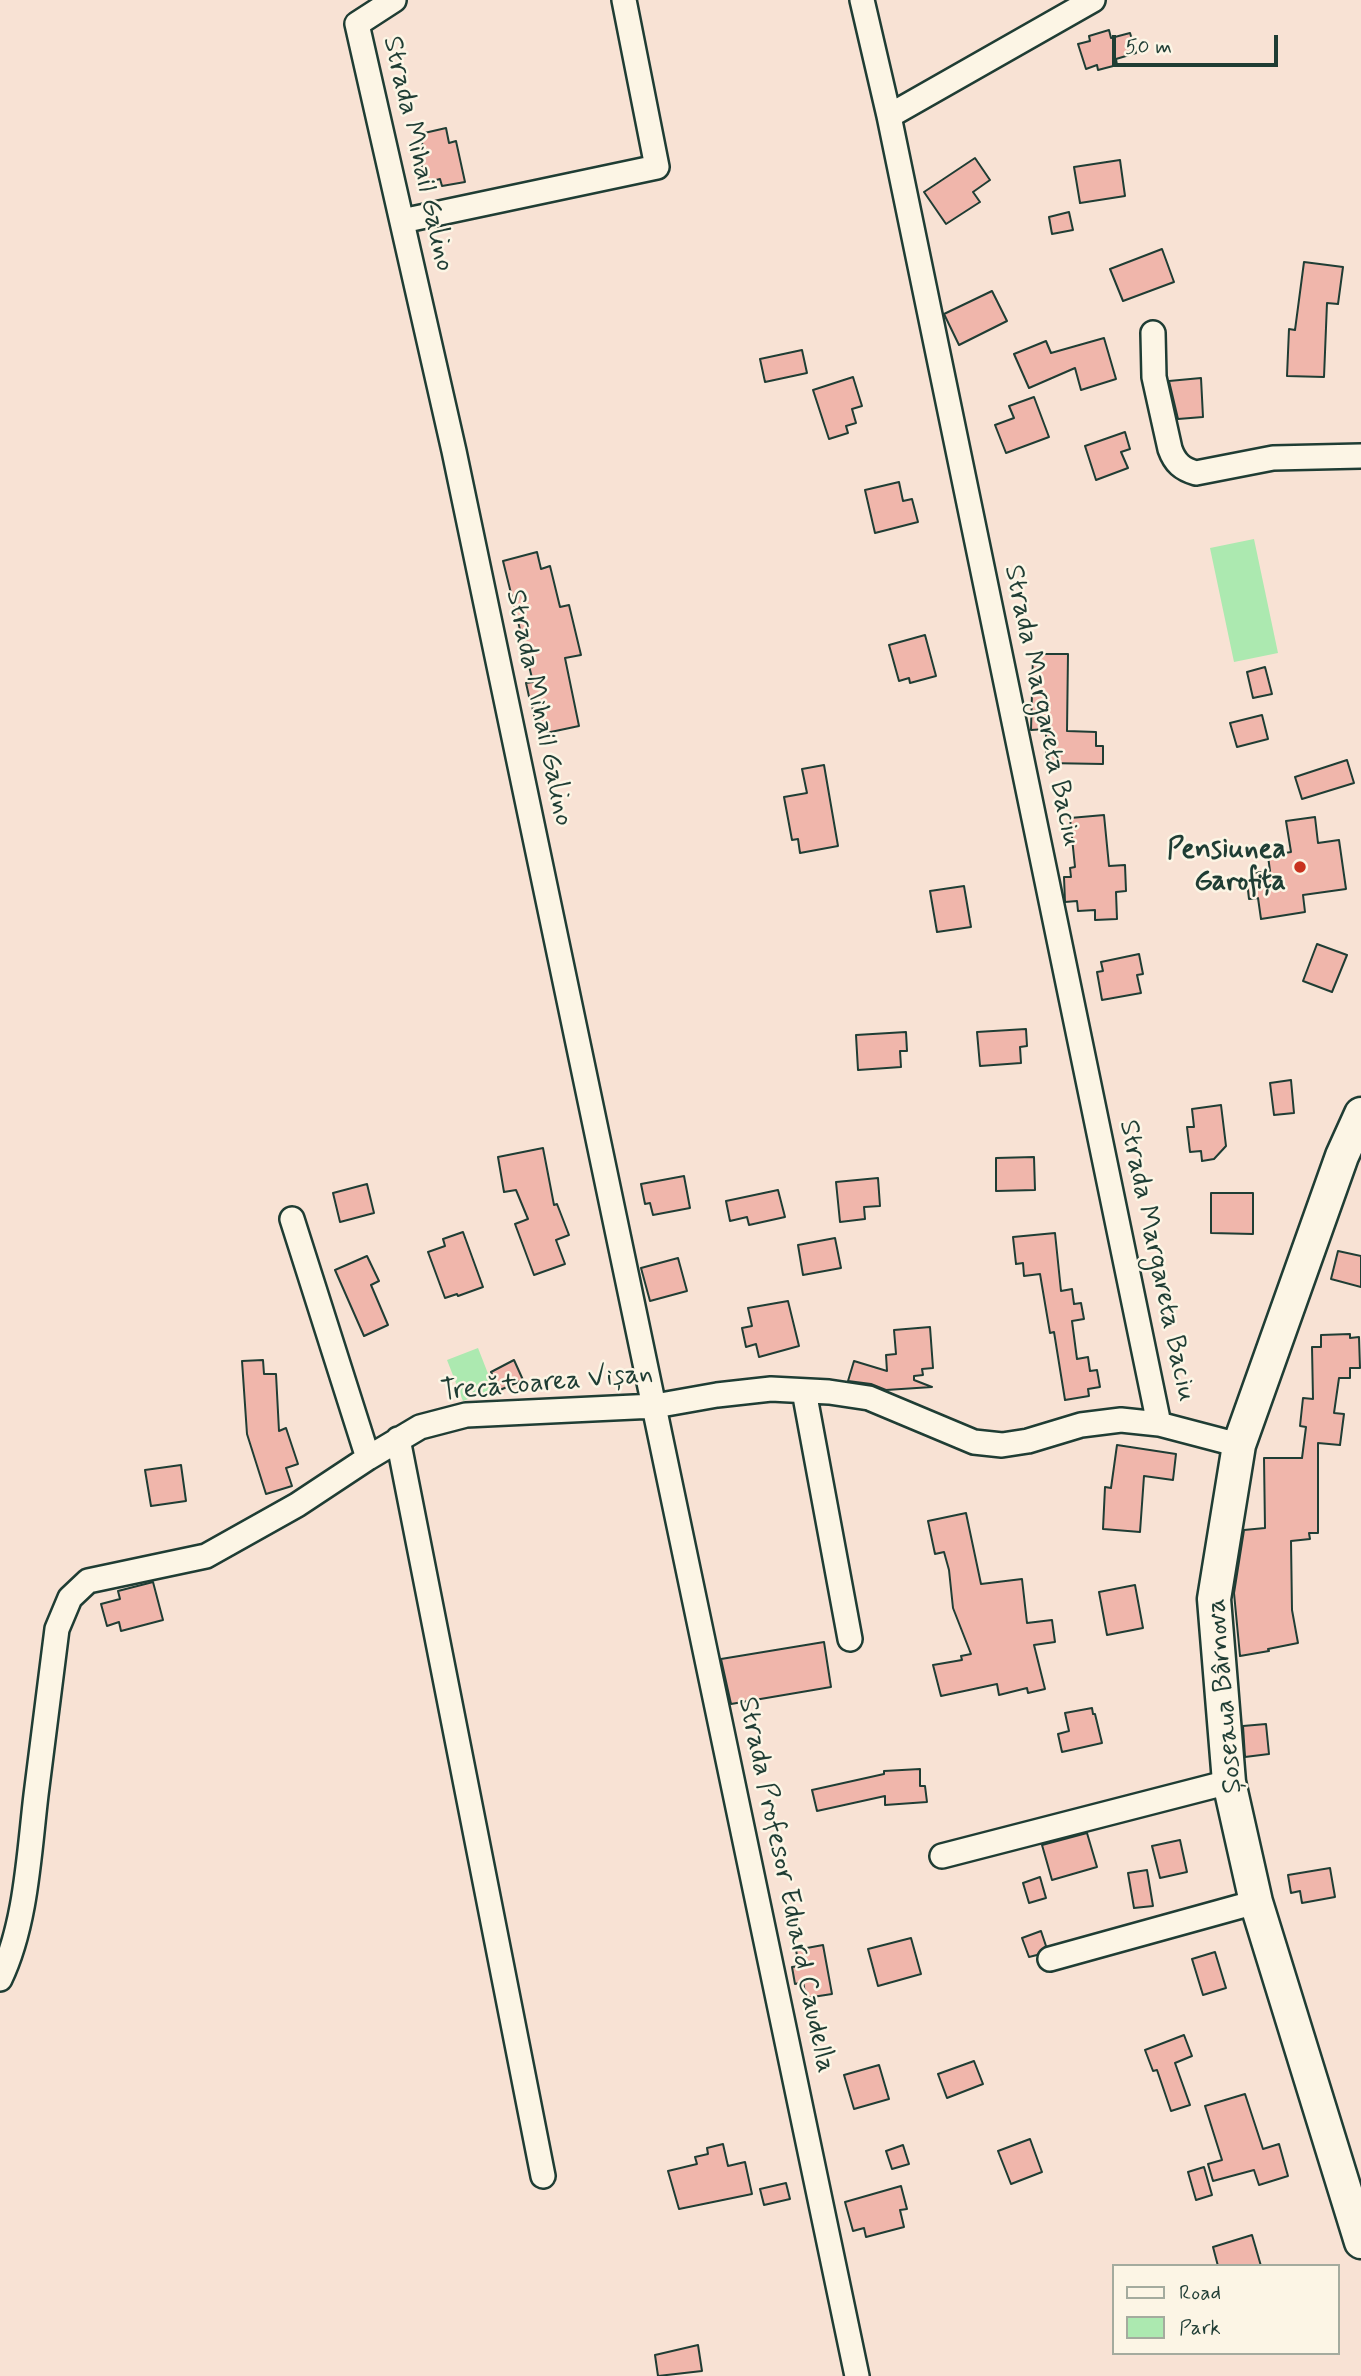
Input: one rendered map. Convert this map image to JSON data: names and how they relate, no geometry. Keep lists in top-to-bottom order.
{
  "streets": {
    "main road": ["Șoseaua Bârnova"],
    "street": [
      "Strada Mihail Galino",
      "Strada Margareta Baciu",
      "Trecătoarea Vișan",
      "Strada Profesor Eduard Caudella"
    ]
  },
  "crossings": [
    ["Strada Mihail Galino", "Trecătoarea Vișan"],
    ["Strada Mihail Galino", "Strada Profesor Eduard Caudella"],
    ["Strada Margareta Baciu", "Trecătoarea Vișan"],
    ["Trecătoarea Vișan", "Șoseaua Bârnova"],
    ["Trecătoarea Vișan", "Strada Profesor Eduard Caudella"]
  ],
  "places": ["Pensiunea Garofița"],
  "legend": ["Road", "Park"],
  "scale_bar": "50 m"
}
